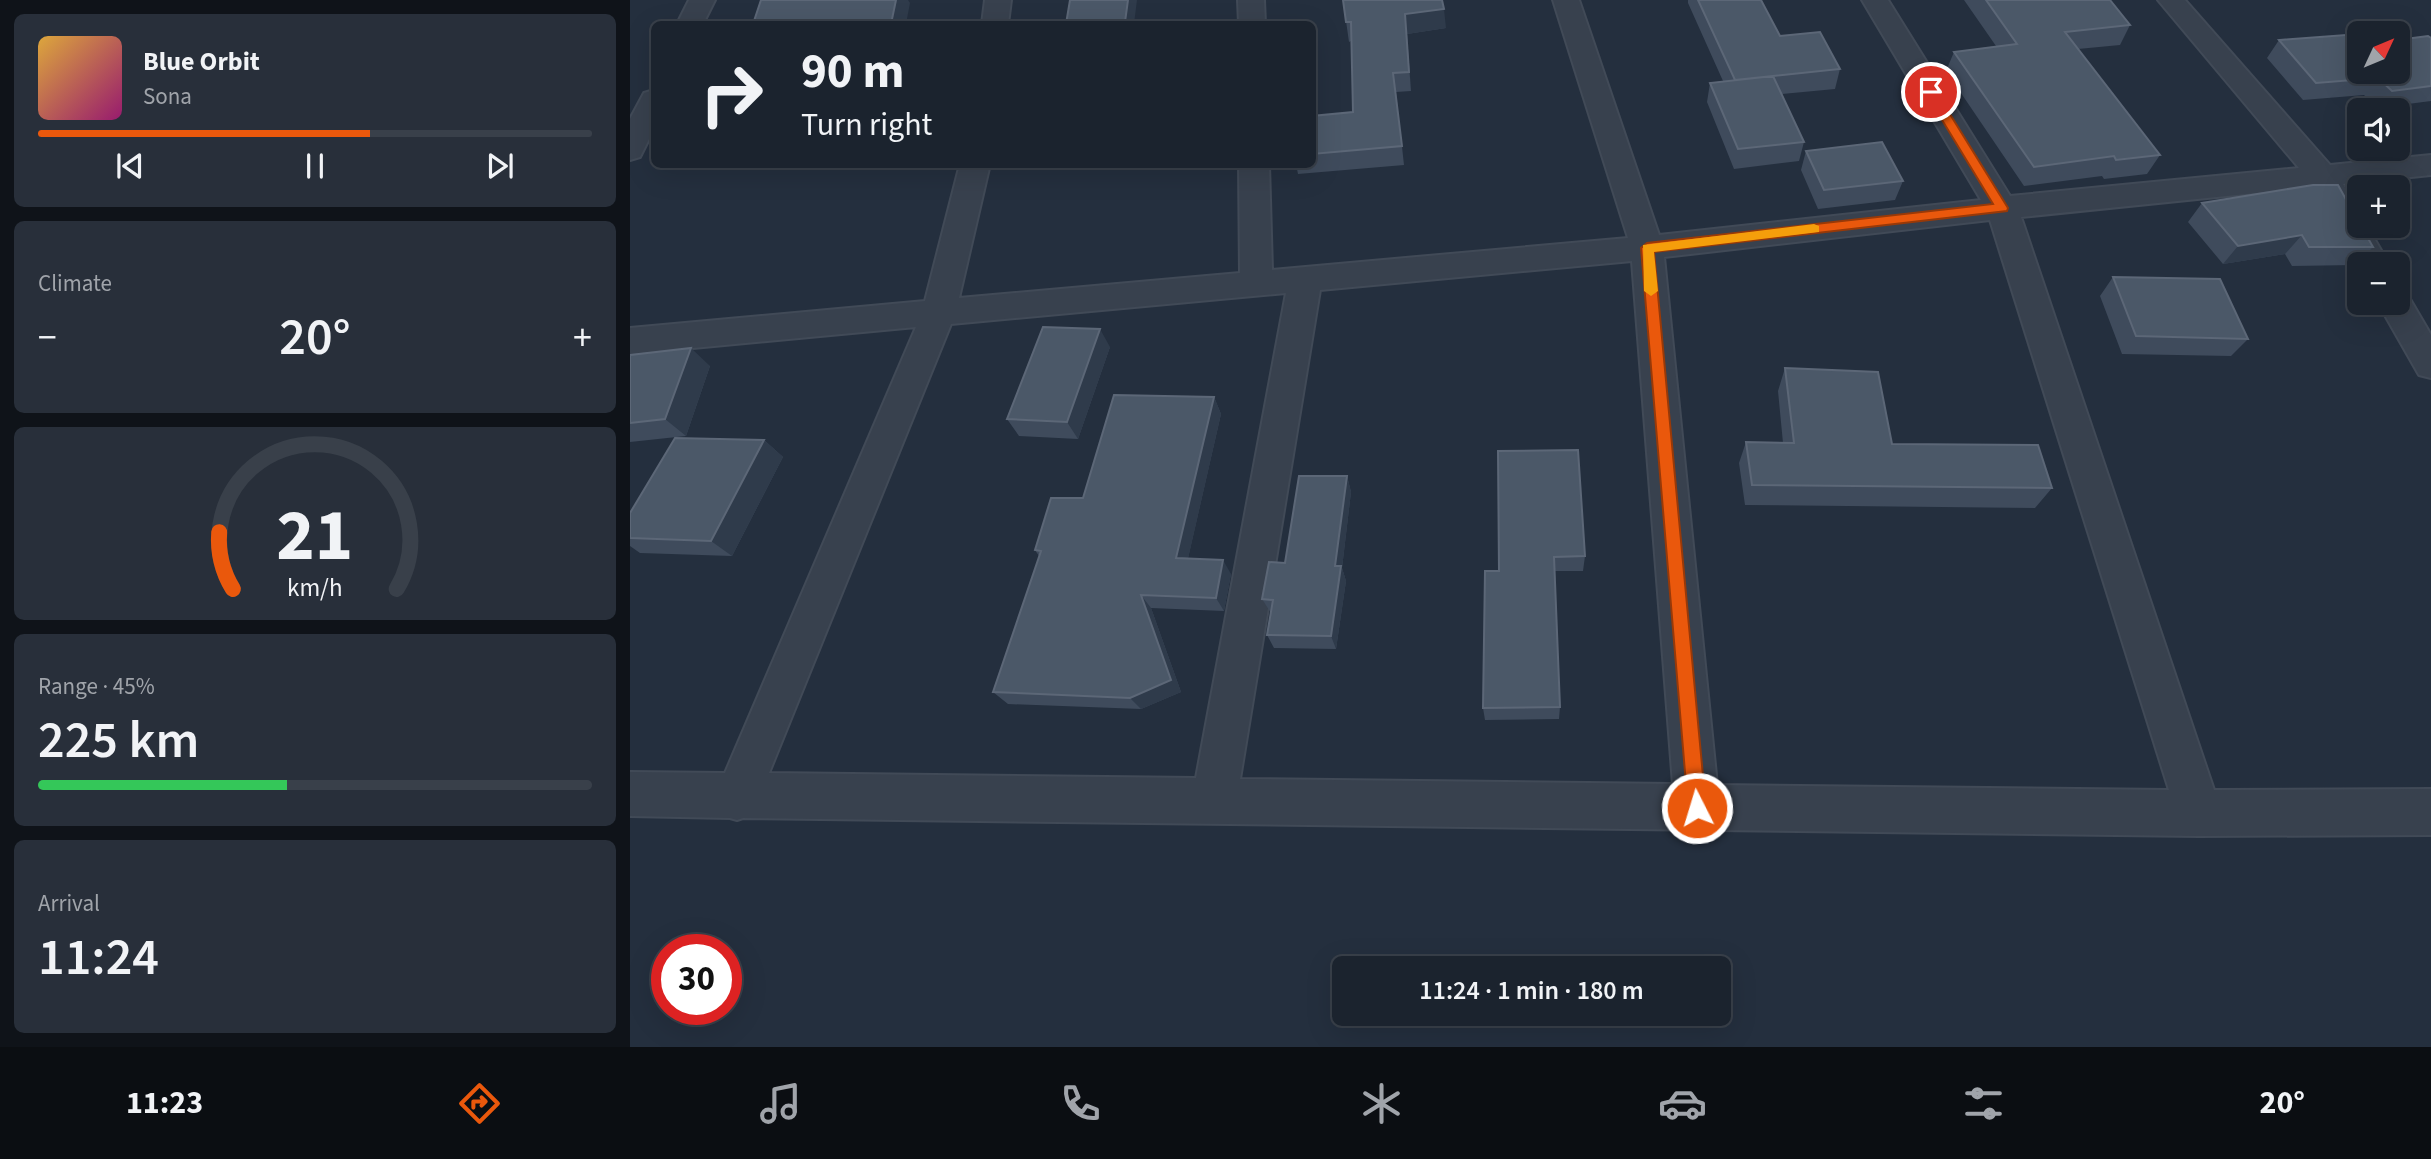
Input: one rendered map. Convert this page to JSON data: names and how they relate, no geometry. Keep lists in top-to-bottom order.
{
  "north": "top right",
  "page": {
    "map_buttons": ["+", "−"],
    "turn": ["90 m", "Turn right"],
    "song": ["Blue Orbit", "Sona"],
    "tile": [
      "Climate",
      ["Range · 45%", "225 km"],
      ["Arrival", "11:24"]
    ],
    "heat": ["−", "20°", "+"],
    "limit": "30",
    "trip": "11:24 · 1 min · 180 m",
    "tabs": ["11:23", "20°"],
    "gauge": ["21", "km/h"]
  }
}
